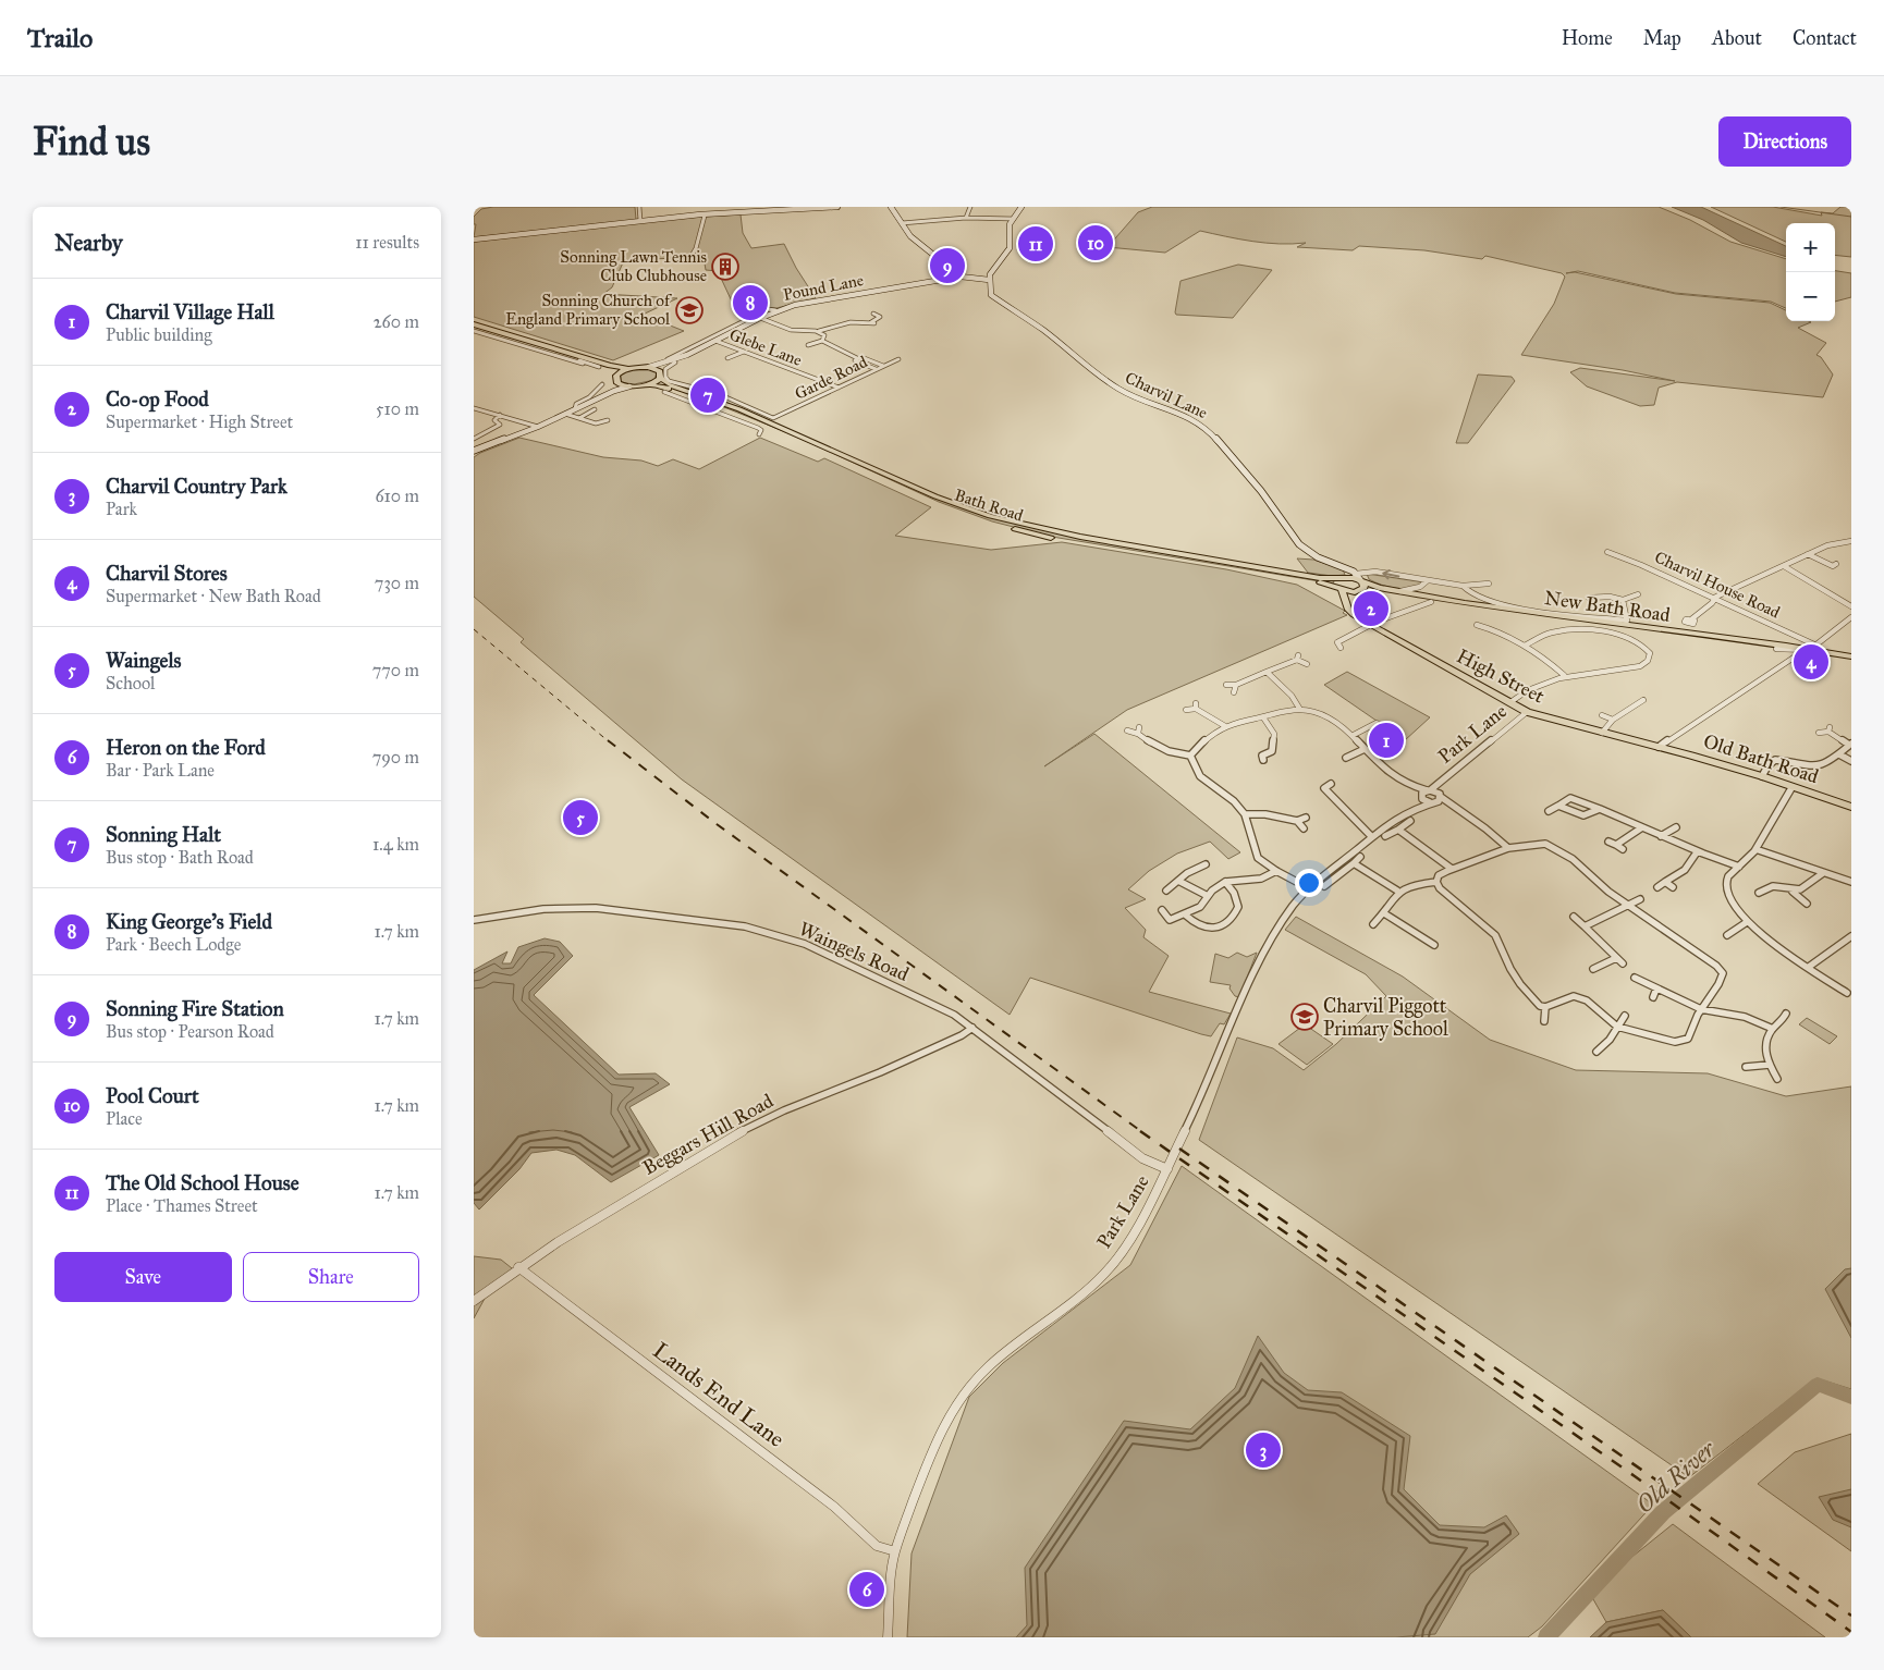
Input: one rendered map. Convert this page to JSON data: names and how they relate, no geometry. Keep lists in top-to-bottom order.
{
  "streets": {
    "main road": [
      "Pound Lane",
      "Charvil Lane",
      "Bath Road",
      "New Bath Road",
      "High Street",
      "Old Bath Road"
    ],
    "street": [
      "Glebe Lane",
      "Garde Road",
      "Charvil House Road",
      "Park Lane",
      "Waingels Road",
      "Beggars Hill Road",
      "Lands End Lane"
    ]
  },
  "crossings": [
    ["Pound Lane", "Glebe Lane"],
    ["Pound Lane", "Garde Road"],
    ["Pound Lane", "Charvil Lane"],
    ["Pound Lane", "Bath Road"],
    ["Glebe Lane", "Garde Road"],
    ["Charvil Lane", "Bath Road"],
    ["Charvil Lane", "New Bath Road"],
    ["Bath Road", "New Bath Road"],
    ["Bath Road", "High Street"],
    ["Charvil House Road", "New Bath Road"],
    ["High Street", "Park Lane"],
    ["High Street", "Old Bath Road"],
    ["Park Lane", "Waingels Road"],
    ["Park Lane", "Lands End Lane"],
    ["Waingels Road", "Beggars Hill Road"],
    ["Beggars Hill Road", "Lands End Lane"]
  ],
  "water": ["Old River"],
  "places": {
    "building": ["Sonning Lawn Tennis Club Clubhouse"],
    "school or university": ["Sonning Church of England Primary School", "Charvil Piggott Primary School"]
  },
  "page": {
    "header": "Trailo",
    "nav": [
      "Home",
      "Map",
      "About",
      "Contact"
    ],
    "buttons": [
      "Directions",
      ["Save", "Share"]
    ],
    "title": "Find us",
    "heading": ["Nearby", "11 results"],
    "map_buttons": ["+", "−"],
    "pins": [
      "10",
      "11",
      "9",
      "8",
      "7",
      "2",
      "4",
      "1",
      "5",
      "3",
      "6"
    ],
    "list": [
      {
        "mark": "1",
        "name": "Charvil Village Hall",
        "note": "Public building",
        "value": "260 m"
      },
      {
        "mark": "2",
        "name": "Co-op Food",
        "note": "Supermarket · High Street",
        "value": "510 m"
      },
      {
        "mark": "3",
        "name": "Charvil Country Park",
        "note": "Park",
        "value": "610 m"
      },
      {
        "mark": "4",
        "name": "Charvil Stores",
        "note": "Supermarket · New Bath Road",
        "value": "730 m"
      },
      {
        "mark": "5",
        "name": "Waingels",
        "note": "School",
        "value": "770 m"
      },
      {
        "mark": "6",
        "name": "Heron on the Ford",
        "note": "Bar · Park Lane",
        "value": "790 m"
      },
      {
        "mark": "7",
        "name": "Sonning Halt",
        "note": "Bus stop · Bath Road",
        "value": "1.4 km"
      },
      {
        "mark": "8",
        "name": "King George's Field",
        "note": "Park · Beech Lodge",
        "value": "1.7 km"
      },
      {
        "mark": "9",
        "name": "Sonning Fire Station",
        "note": "Bus stop · Pearson Road",
        "value": "1.7 km"
      },
      {
        "mark": "10",
        "name": "Pool Court",
        "note": "Place",
        "value": "1.7 km"
      },
      {
        "mark": "11",
        "name": "The Old School House",
        "note": "Place · Thames Street",
        "value": "1.7 km"
      }
    ]
  }
}
